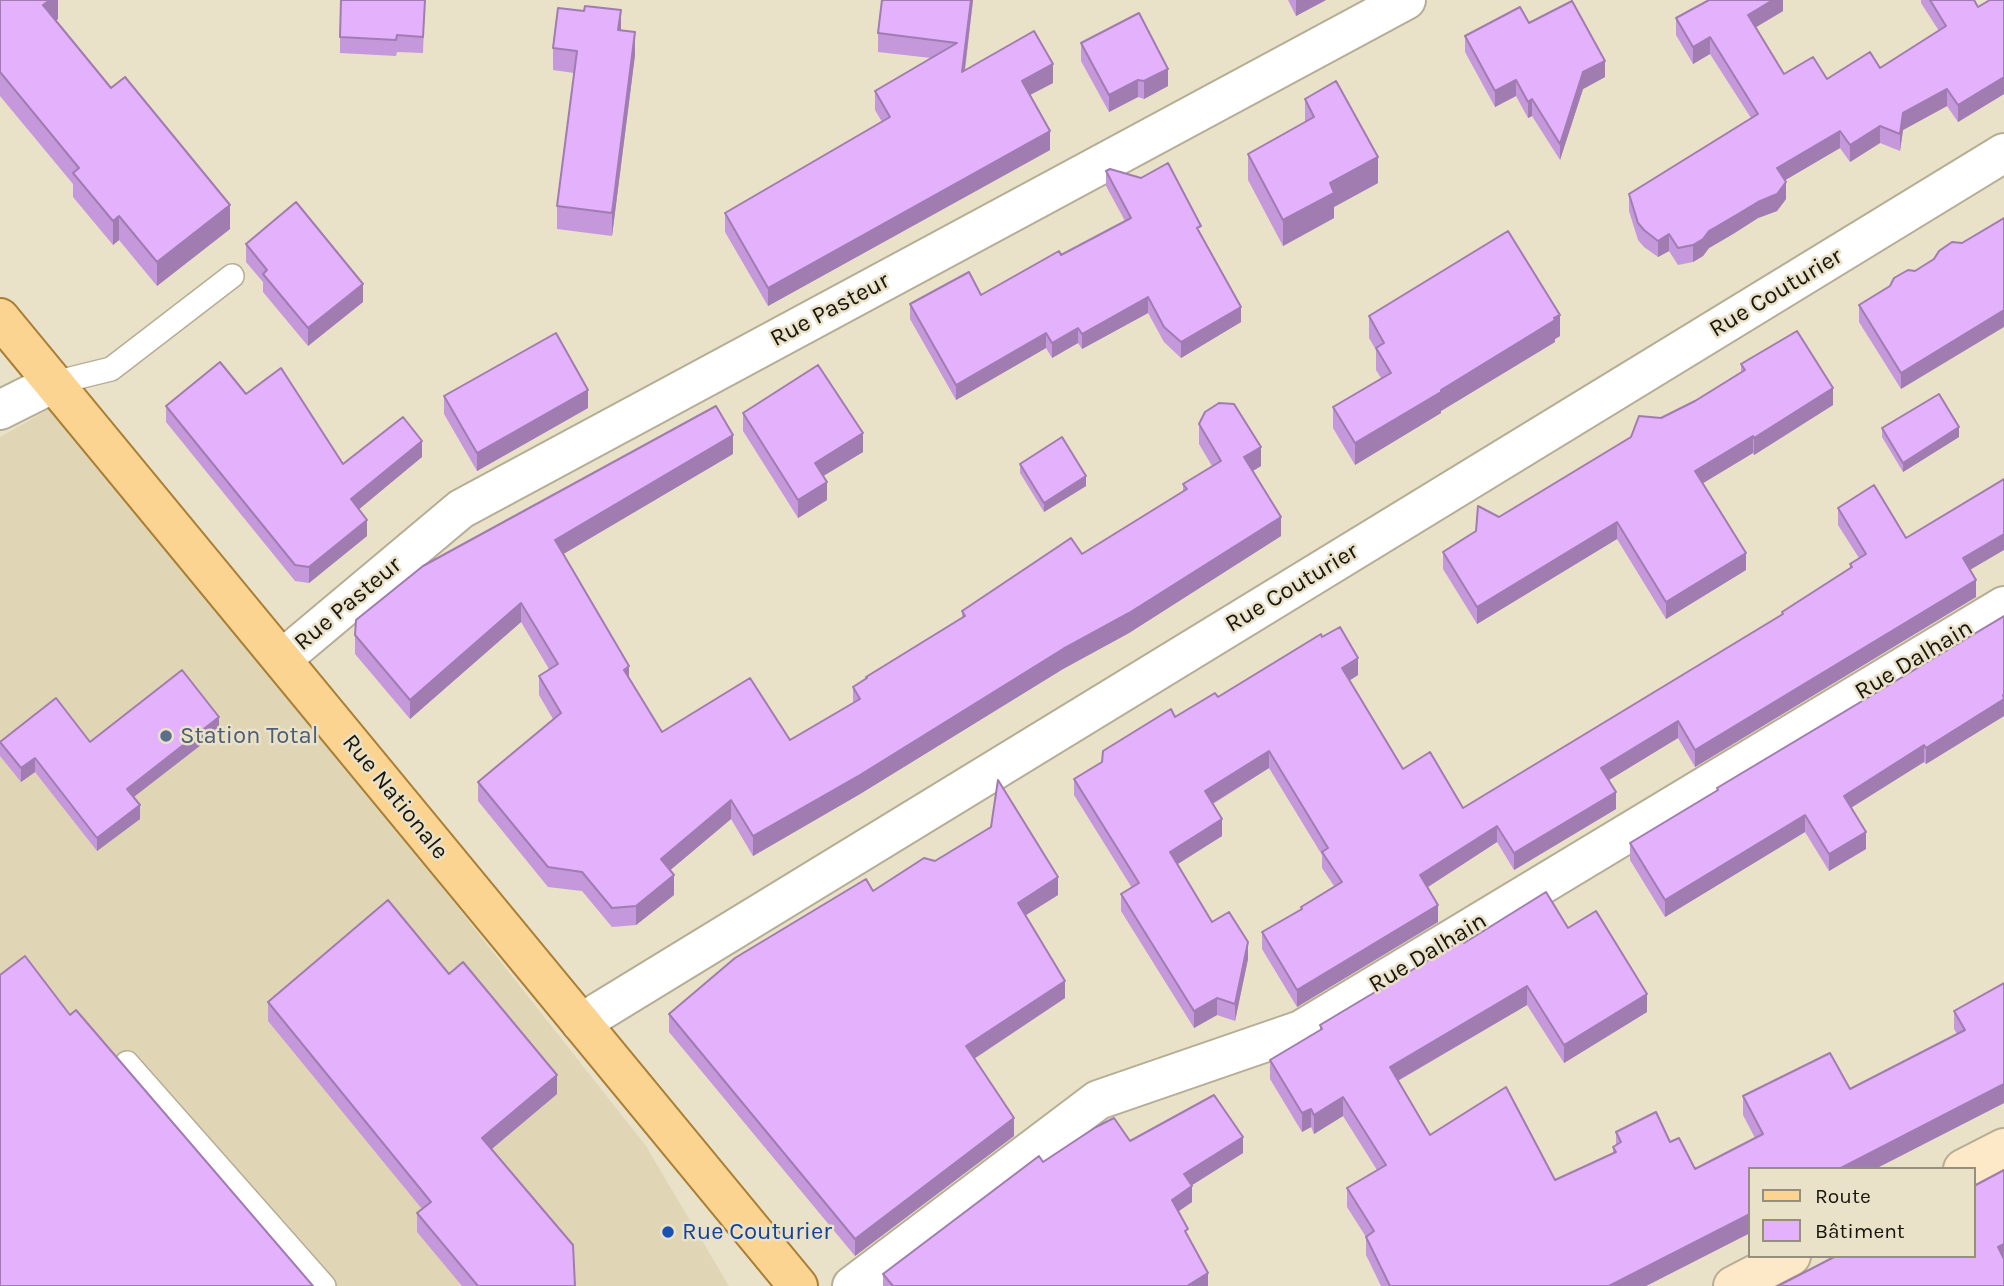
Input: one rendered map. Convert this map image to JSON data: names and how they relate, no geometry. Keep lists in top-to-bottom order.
{
  "streets": {
    "main road": ["Rue Nationale"],
    "street": ["Rue Couturier", "Rue Pasteur", "Rue Dalhain"]
  },
  "crossings": [
    ["Rue Couturier", "Rue Nationale"],
    ["Rue Pasteur", "Rue Nationale"]
  ],
  "places": ["Station Total", "Rue Couturier"],
  "legend": ["Route", "Bâtiment"]
}
